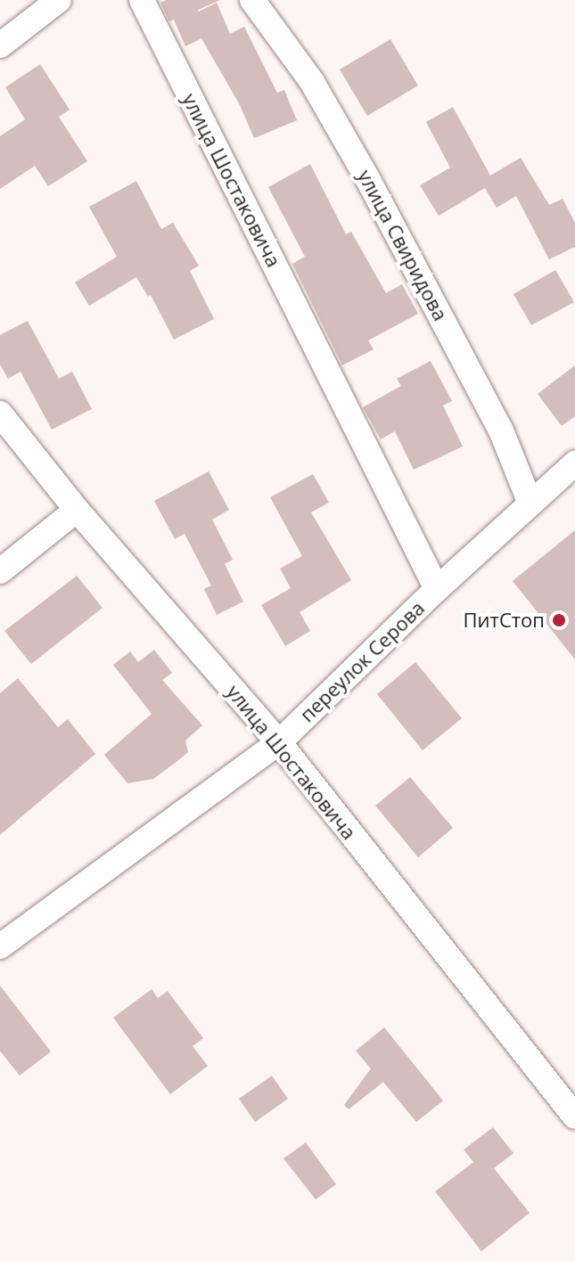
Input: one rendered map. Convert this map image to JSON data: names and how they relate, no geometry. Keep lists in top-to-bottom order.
{
  "streets": {
    "street": ["улица Шостаковича", "улица Свиридова", "переулок Серова"]
  },
  "crossings": [
    ["улица Шостаковича", "переулок Серова"],
    ["улица Свиридова", "переулок Серова"]
  ],
  "places": ["ПитСтоп"]
}
